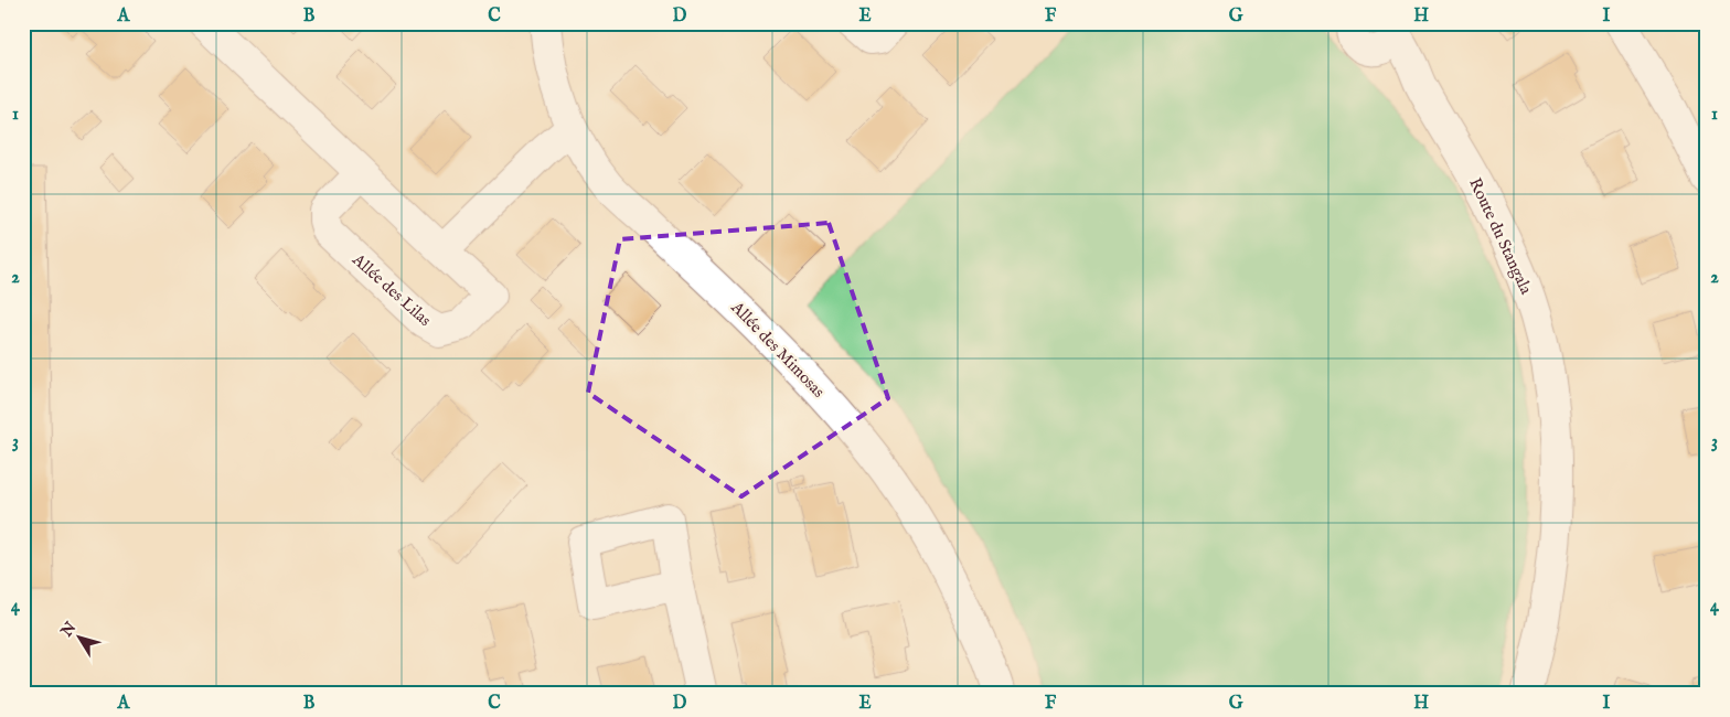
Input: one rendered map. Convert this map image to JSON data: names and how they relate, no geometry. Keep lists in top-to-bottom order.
{
  "streets": {
    "street": ["Route du Stangala", "Allée des Lilas", "Allée des Mimosas"]
  },
  "north": "top left",
  "grid": {
    "columns": [
      "A",
      "B",
      "C",
      "D",
      "E",
      "F",
      "G",
      "H",
      "I"
    ],
    "rows": [
      "1",
      "2",
      "3",
      "4"
    ]
  }
}
